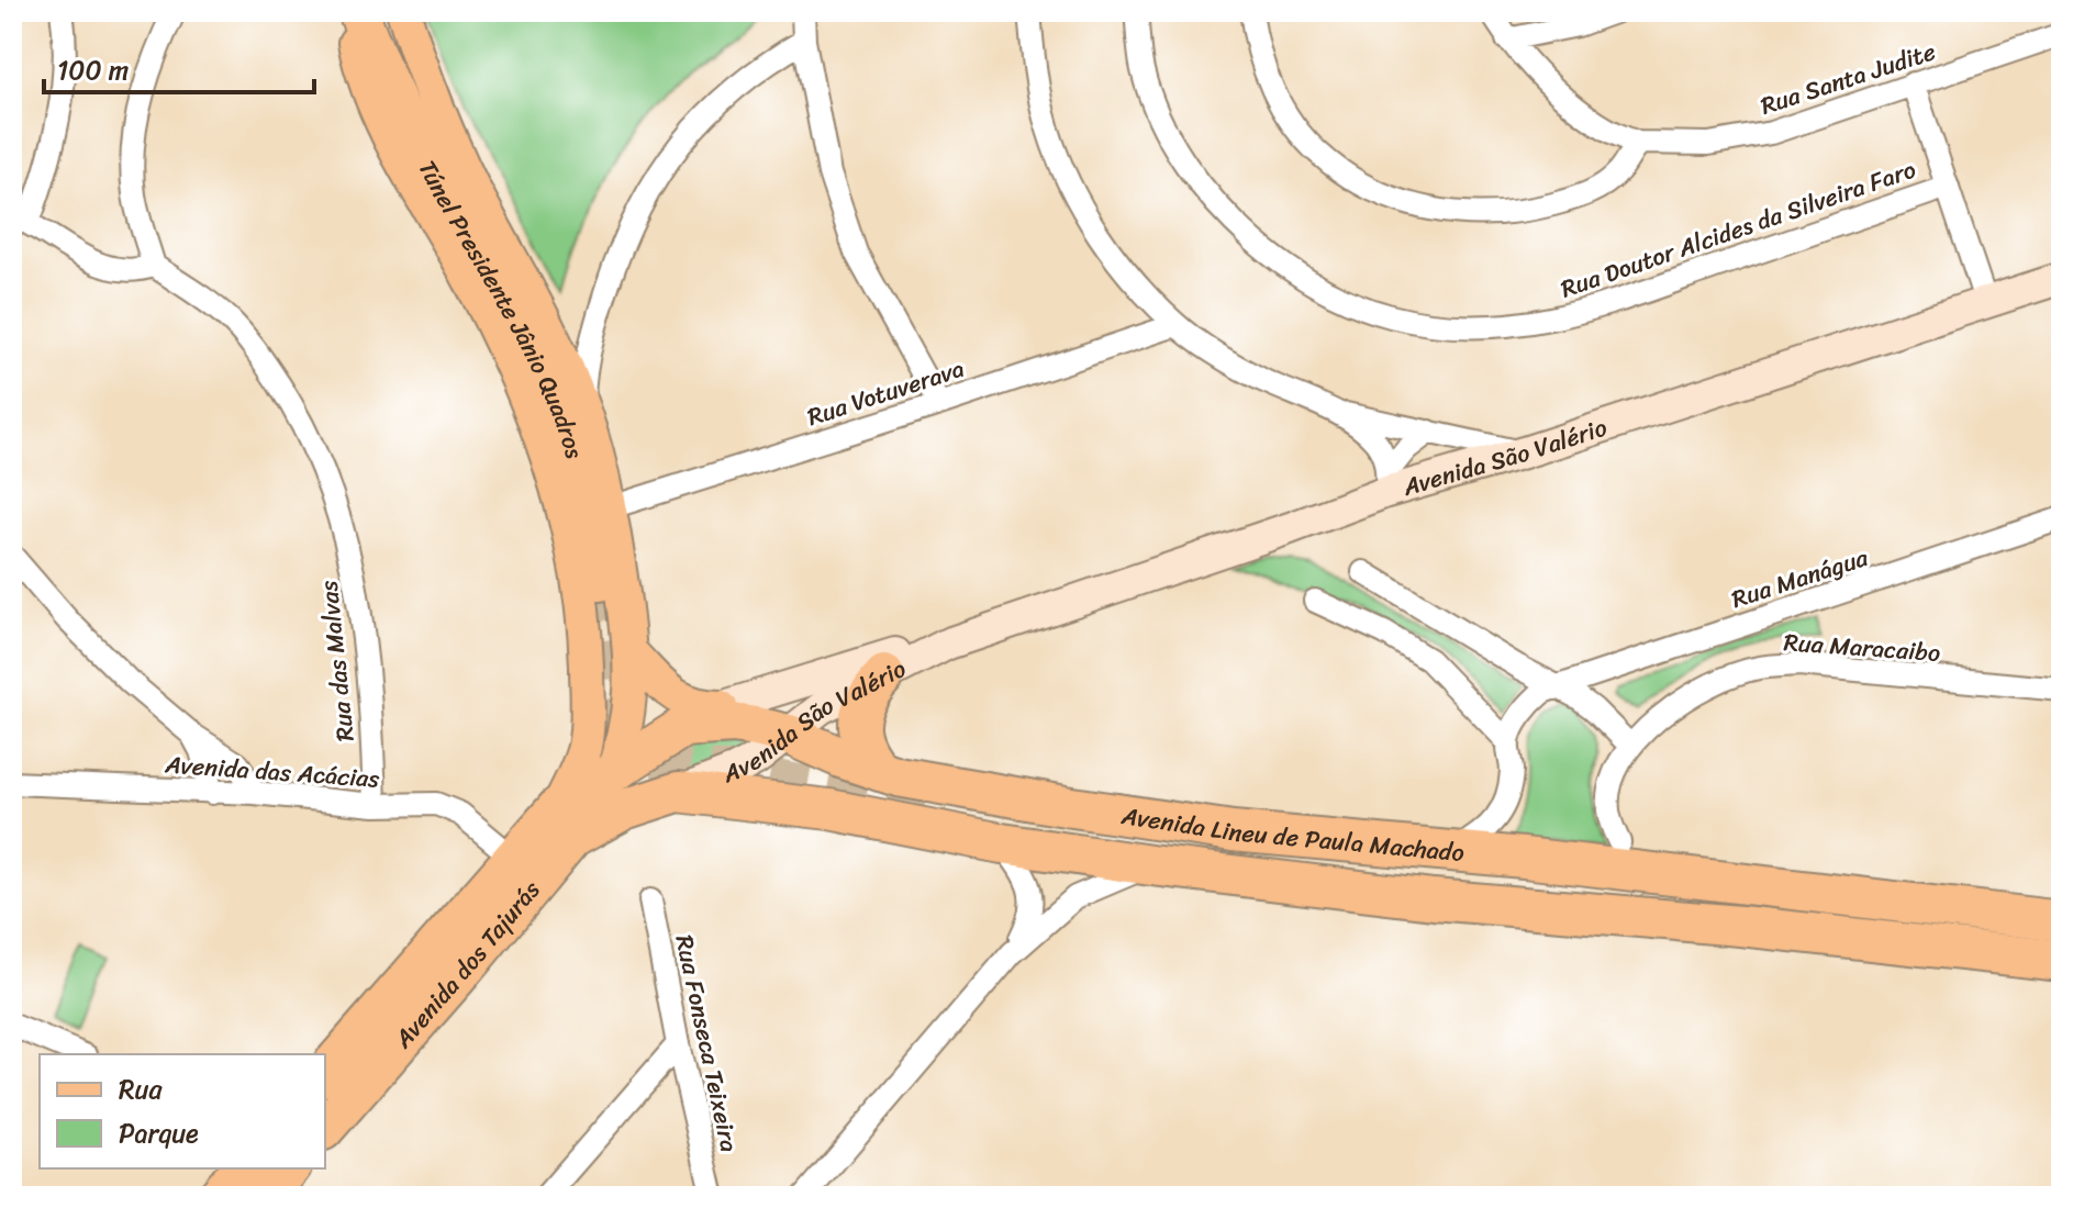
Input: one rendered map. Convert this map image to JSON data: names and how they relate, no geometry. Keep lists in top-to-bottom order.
{
  "streets": {
    "highway": ["Túnel Presidente Jânio Quadros", "Avenida Lineu de Paula Machado", "Avenida dos Tajurás"],
    "main road": ["Avenida São Valério"],
    "street": [
      "Rua Santa Judite",
      "Rua Doutor Alcides da Silveira Faro",
      "Rua Votuverava",
      "Rua Manágua",
      "Rua Maracaibo",
      "Rua das Malvas",
      "Avenida das Acácias",
      "Rua Fonseca Teixeira"
    ]
  },
  "crossings": [
    ["Avenida São Valério", "Avenida Lineu de Paula Machado"],
    ["Rua das Malvas", "Avenida das Acácias"],
    ["Avenida das Acácias", "Avenida dos Tajurás"],
    ["Avenida Lineu de Paula Machado", "Avenida dos Tajurás"]
  ],
  "legend": ["Rua", "Parque"],
  "scale_bar": "100 m"
}
